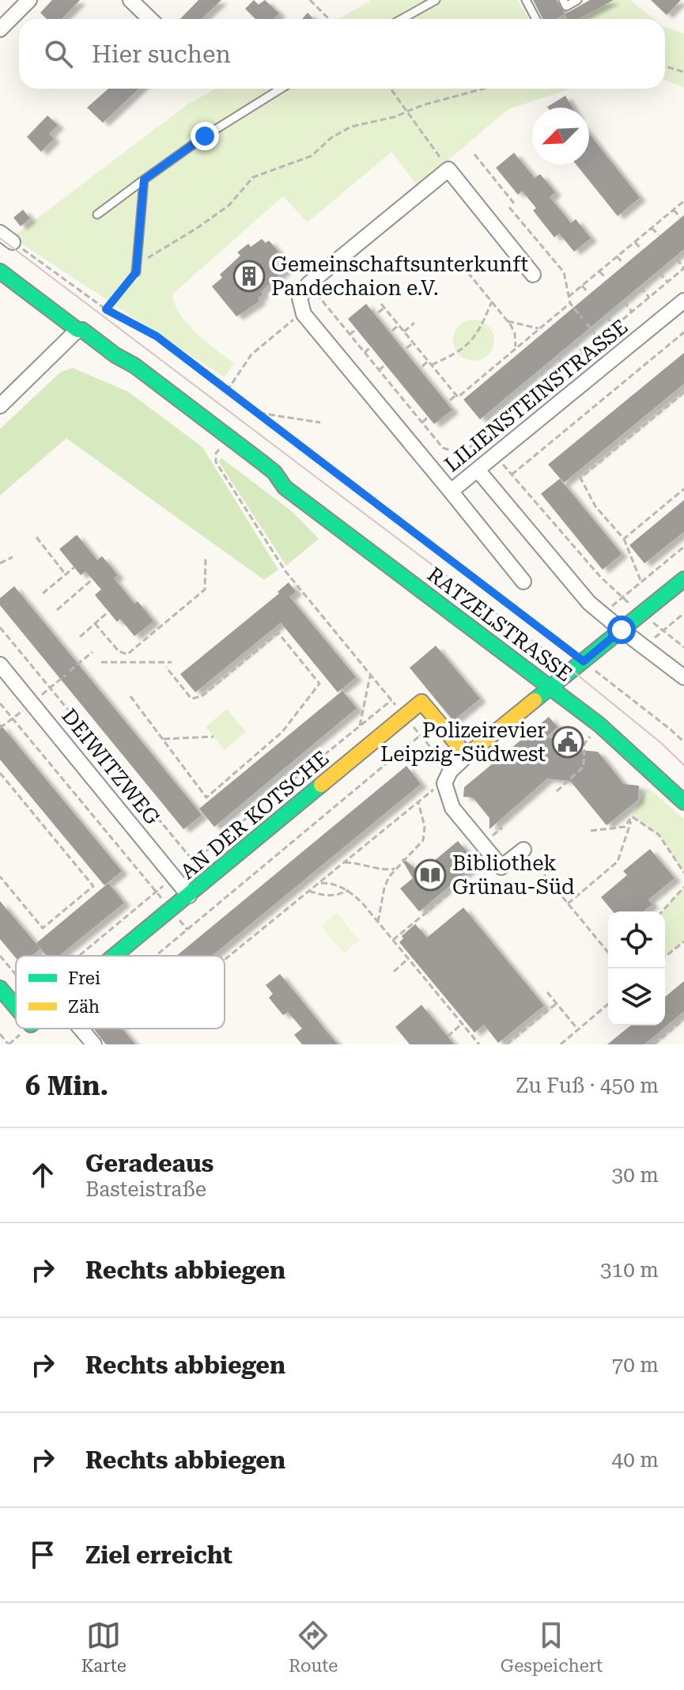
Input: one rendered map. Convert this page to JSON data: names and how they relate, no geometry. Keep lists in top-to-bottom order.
{
  "streets": {
    "main road": ["RATZELSTRASSE", "AN DER KOTSCHE"],
    "street": ["LILIENSTEINSTRASSE", "DEIWITZWEG"]
  },
  "crossings": [
    ["DEIWITZWEG", "AN DER KOTSCHE"]
  ],
  "places": {
    "building": ["Gemeinschaftsunterkunft Pandechaion e.V."],
    "public building": ["Polizeirevier Leipzig-Südwest"],
    "library": ["Bibliothek Grünau-Süd"]
  },
  "legend": ["Frei", "Zäh"],
  "north": "bottom left",
  "page": {
    "search": "Hier suchen",
    "heading": ["6 Min.", "Zu Fuß · 450 m"],
    "list": [
      ["Geradeaus", "Basteistraße", "30 m"],
      ["Rechts abbiegen", "310 m"],
      ["Rechts abbiegen", "70 m"],
      ["Rechts abbiegen", "40 m"],
      "Ziel erreicht"
    ],
    "nav": ["Karte", "Route", "Gespeichert"]
  }
}
